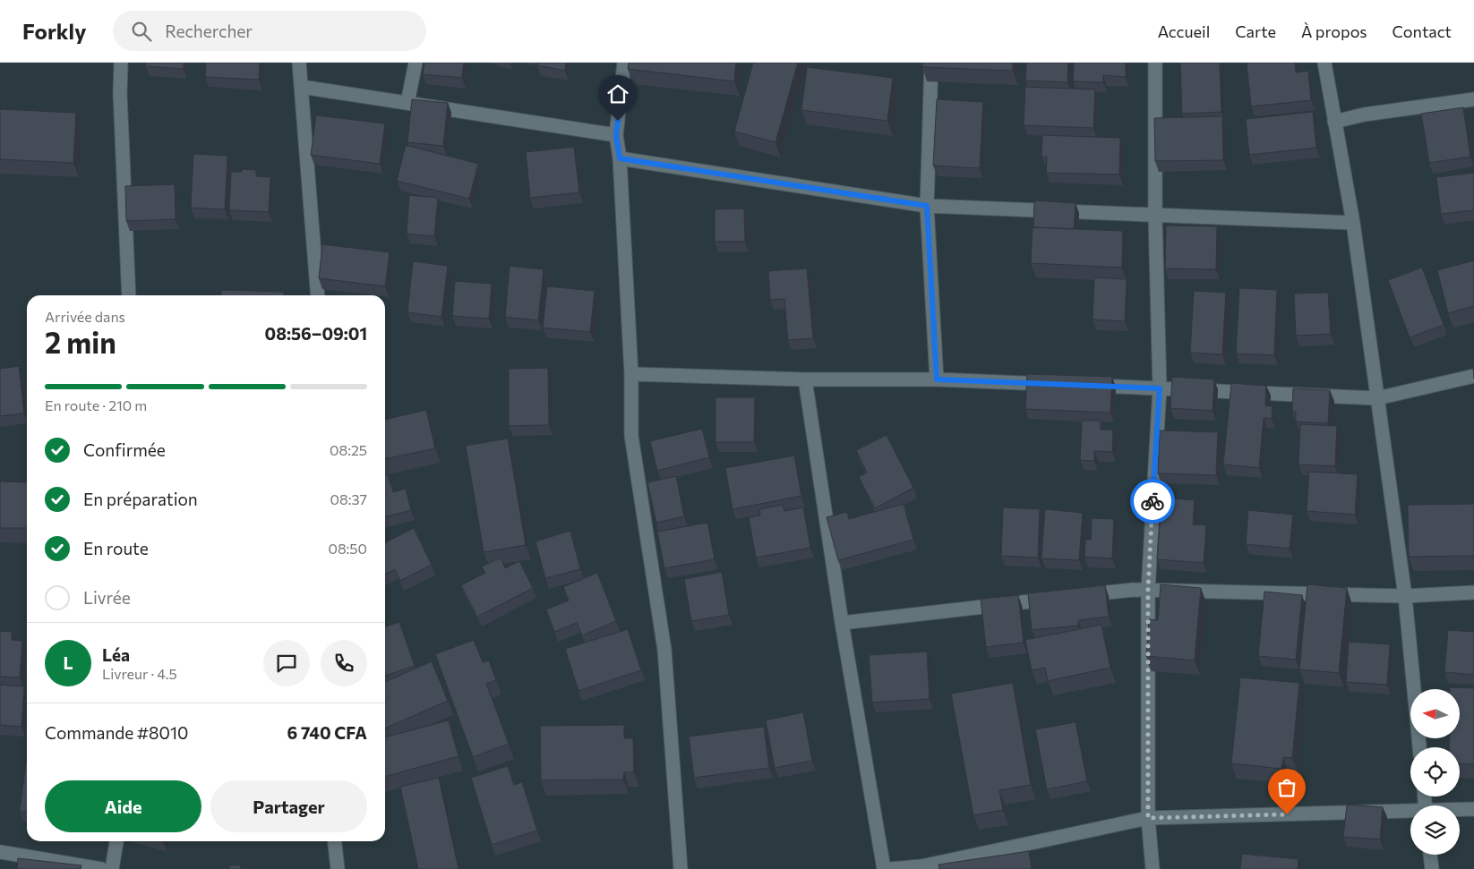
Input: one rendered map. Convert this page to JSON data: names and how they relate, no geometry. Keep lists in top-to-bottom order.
{
  "north": "left",
  "page": {
    "header": "Forkly",
    "search": "Rechercher",
    "nav": [
      "Accueil",
      "Carte",
      "À propos",
      "Contact"
    ],
    "heading": ["2 min", "Arrivée dans", "08:56–09:01"],
    "panel": [
      "Léa",
      "Livreur · 4.5",
      "Commande #8010",
      "6 740 CFA"
    ],
    "bar": "En route · 210 m",
    "list": [
      ["Confirmée", "08:25"],
      ["En préparation", "08:37"],
      ["En route", "08:50"],
      "Livrée"
    ],
    "round": "L",
    "buttons": ["Aide", "Partager"]
  }
}
